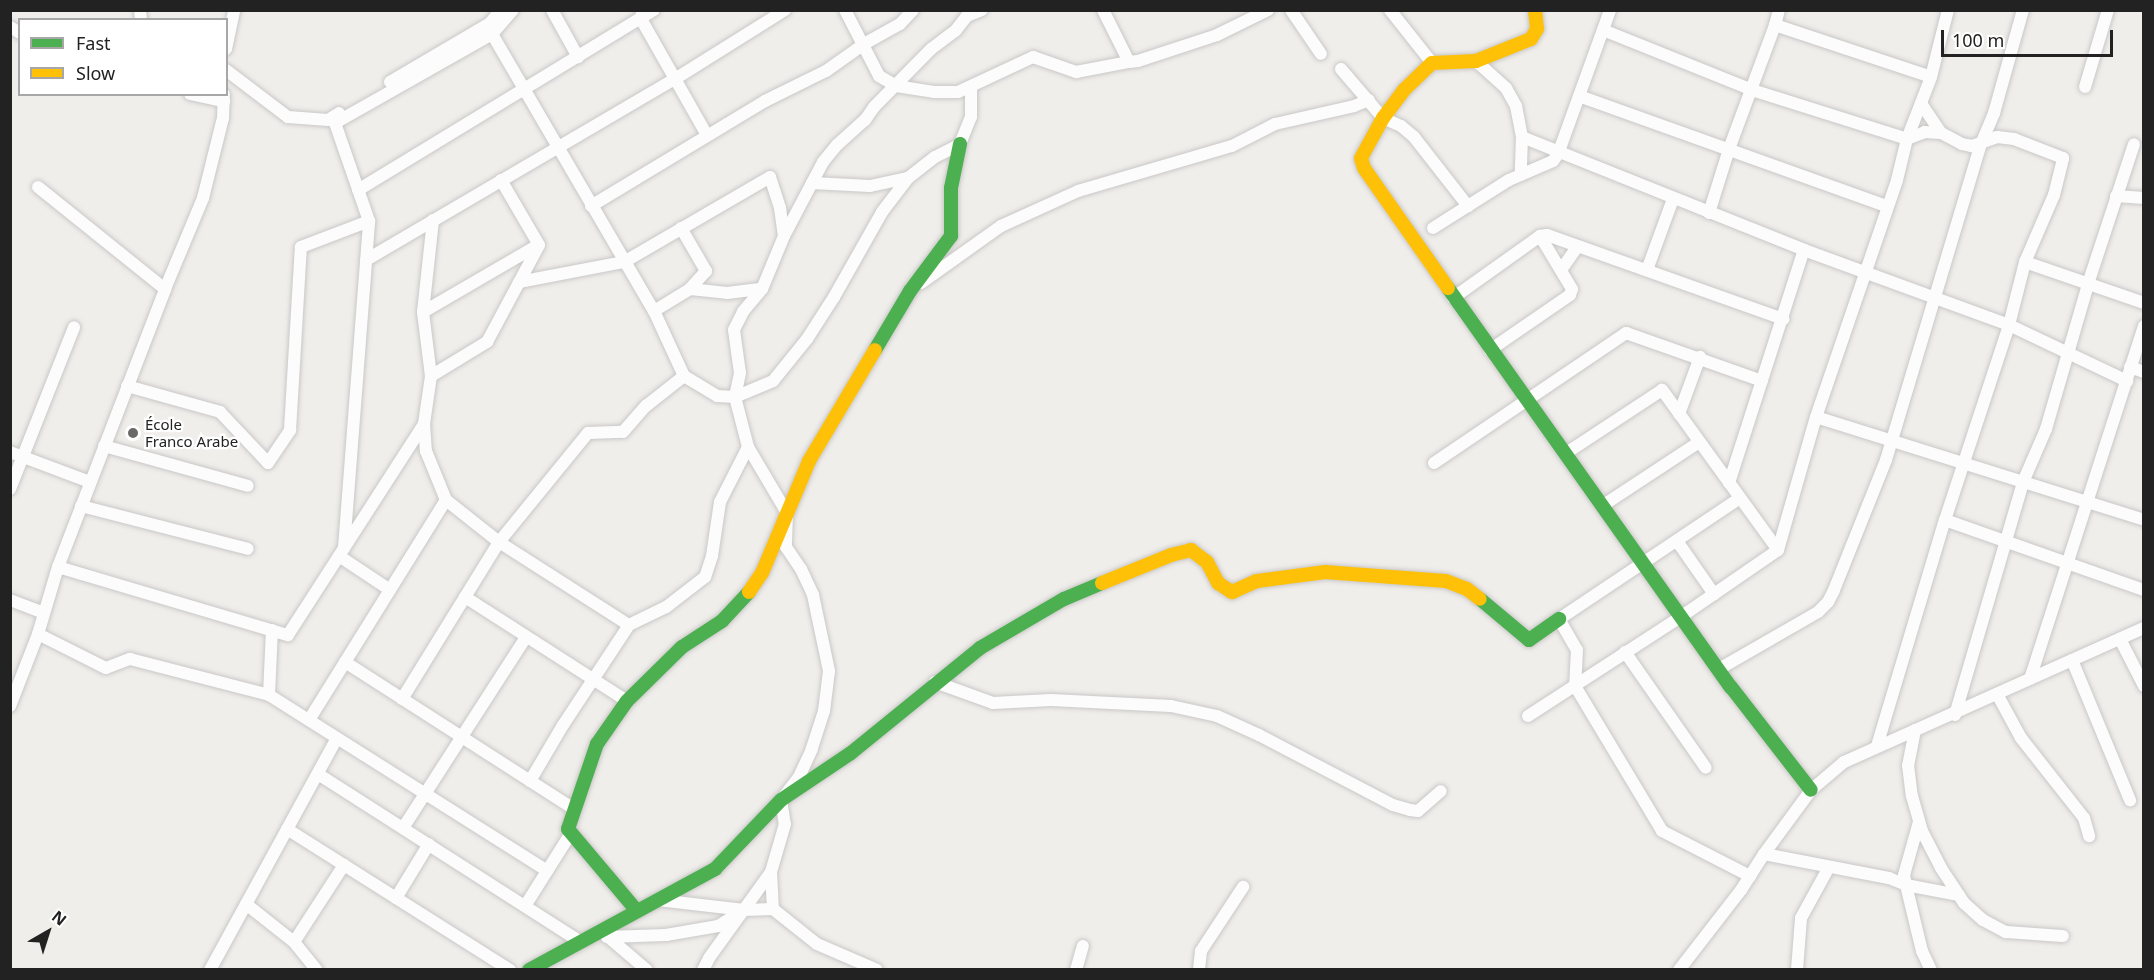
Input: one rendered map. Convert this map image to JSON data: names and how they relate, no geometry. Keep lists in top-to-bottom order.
{
  "places": ["École Franco Arabe"],
  "legend": ["Fast", "Slow"],
  "scale_bar": "100 m",
  "north": "top right"
}
